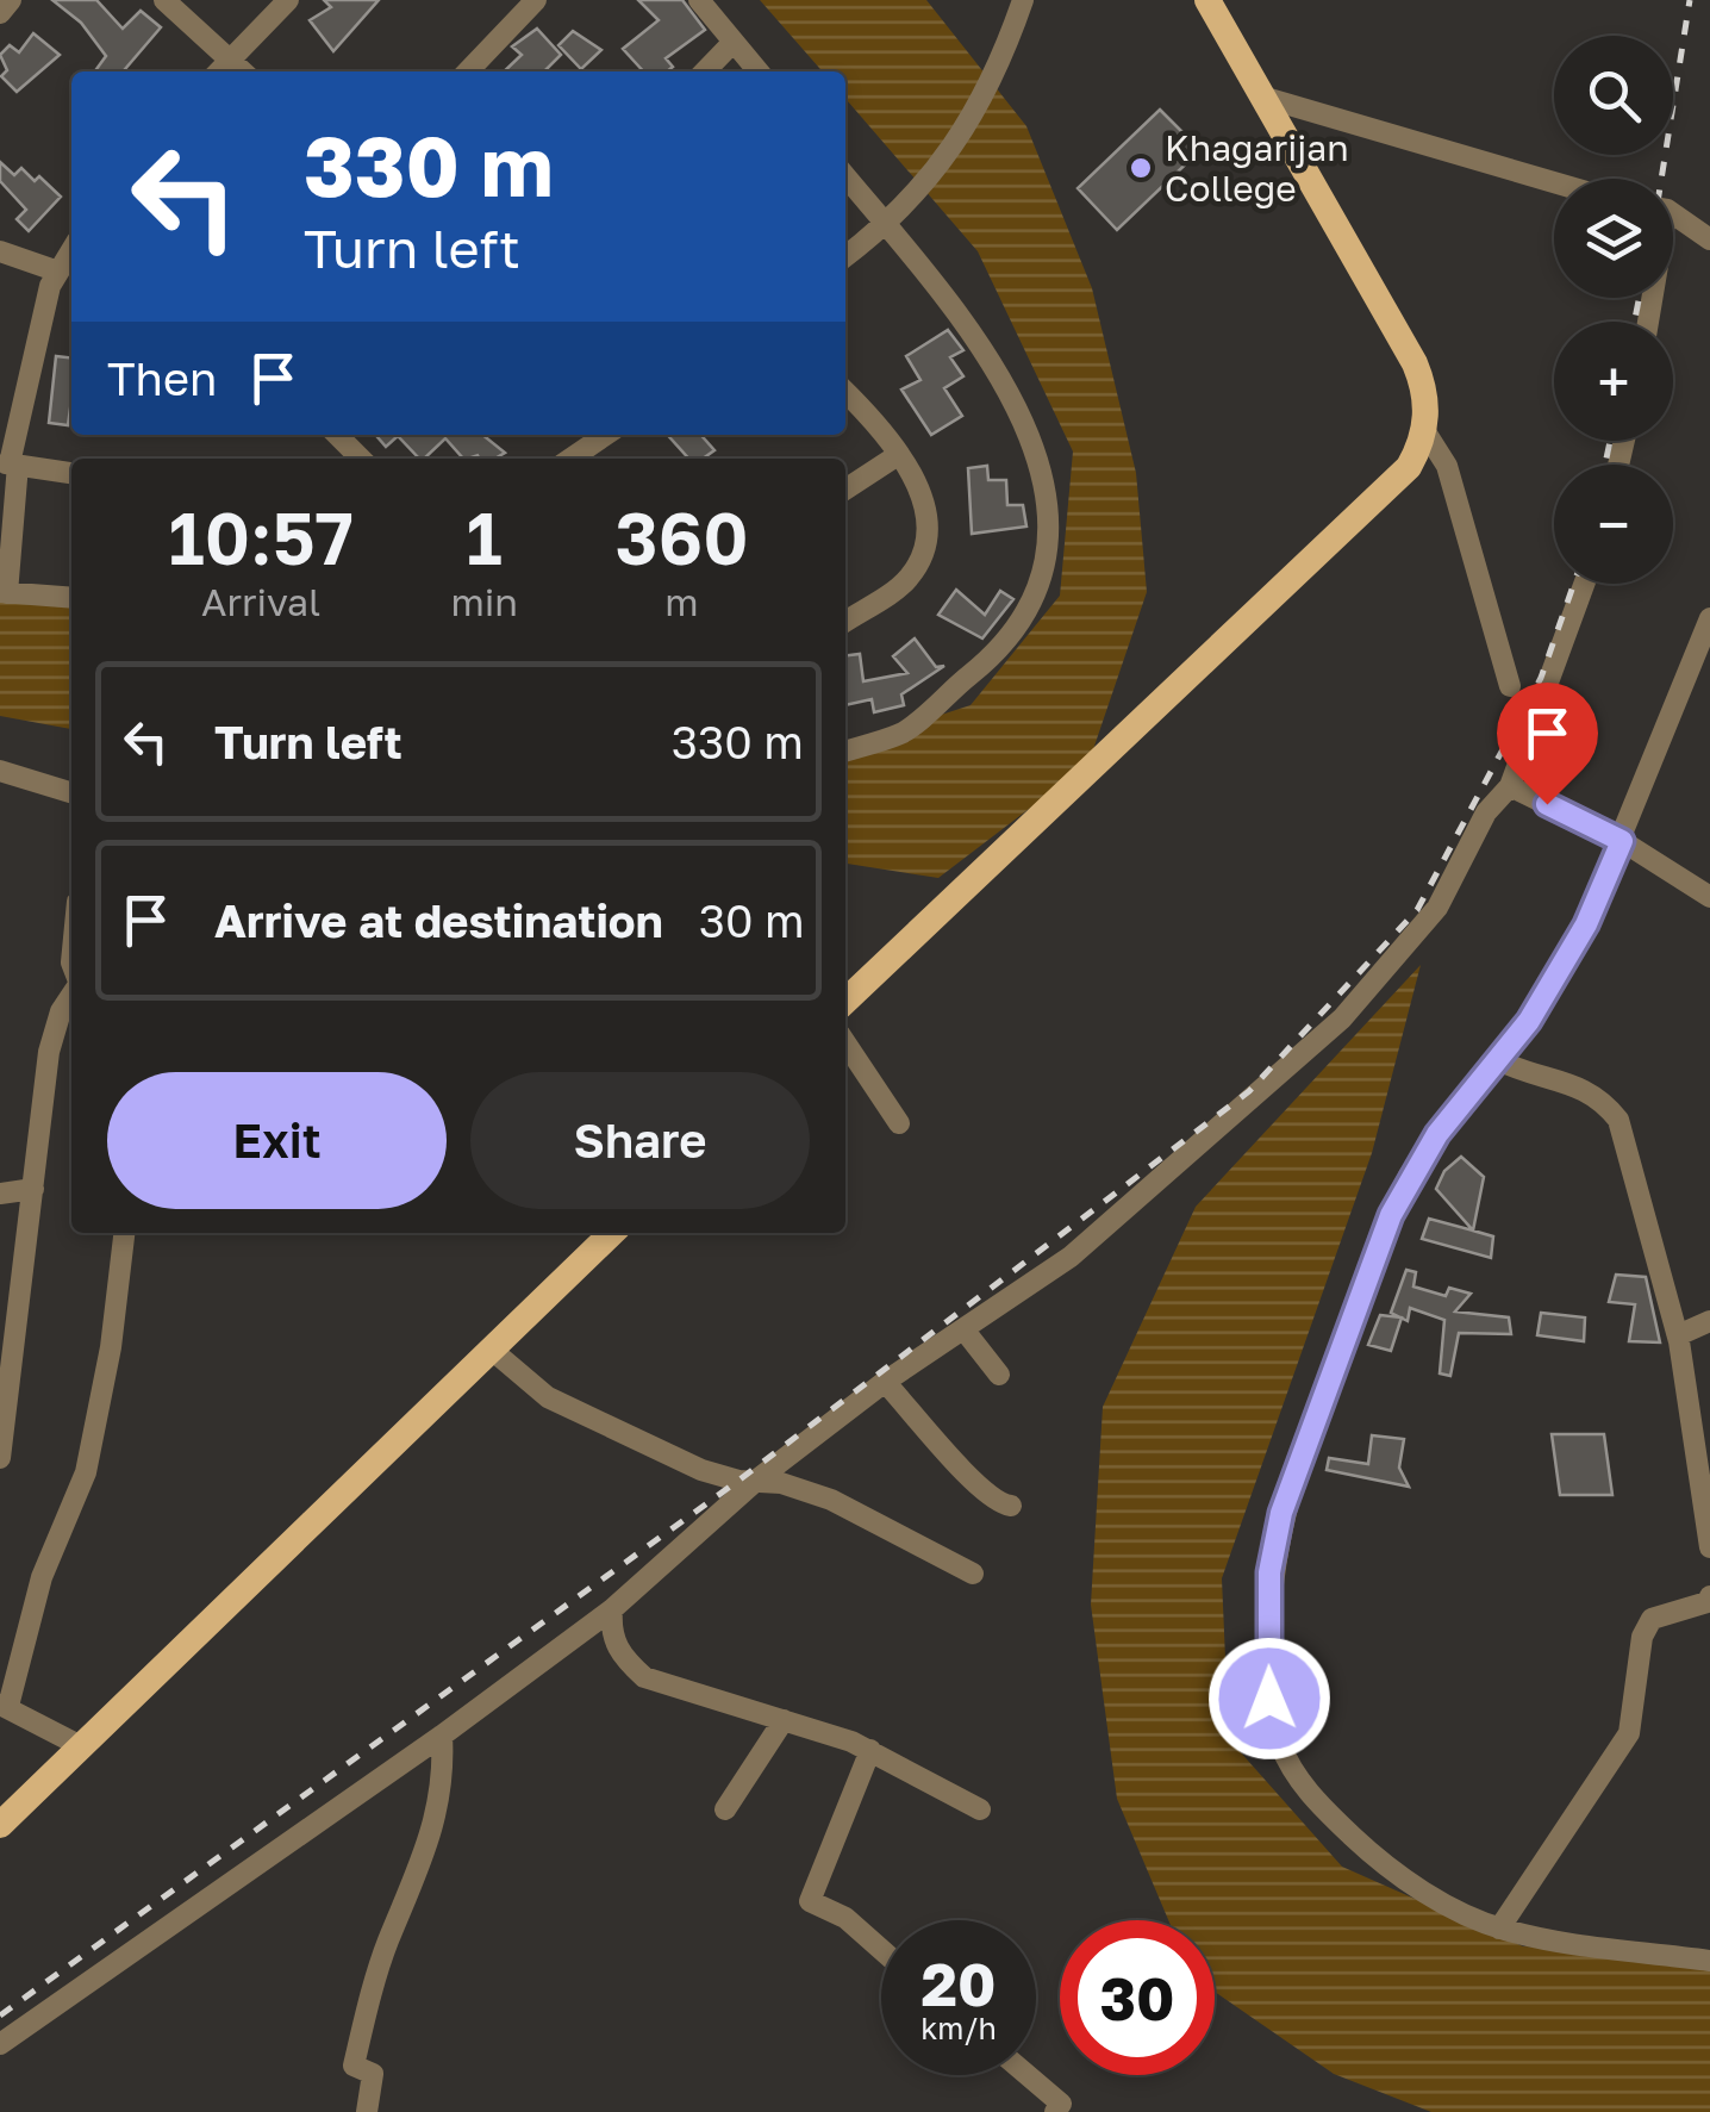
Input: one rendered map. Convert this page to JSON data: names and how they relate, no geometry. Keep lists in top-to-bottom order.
{
  "places": ["Khagarijan College"],
  "page": {
    "map_buttons": ["+", "−"],
    "turn": ["330 m", "Turn left"],
    "then": "Then",
    "eta": [
      "10:57",
      "Arrival",
      "1",
      "min",
      "360",
      "m"
    ],
    "list": [
      {
        "name": "Turn left",
        "value": "330 m"
      },
      {
        "name": "Arrive at destination",
        "value": "30 m"
      }
    ],
    "buttons": ["Exit", "Share"],
    "speed": "20 km/h",
    "limit": "30"
  }
}
